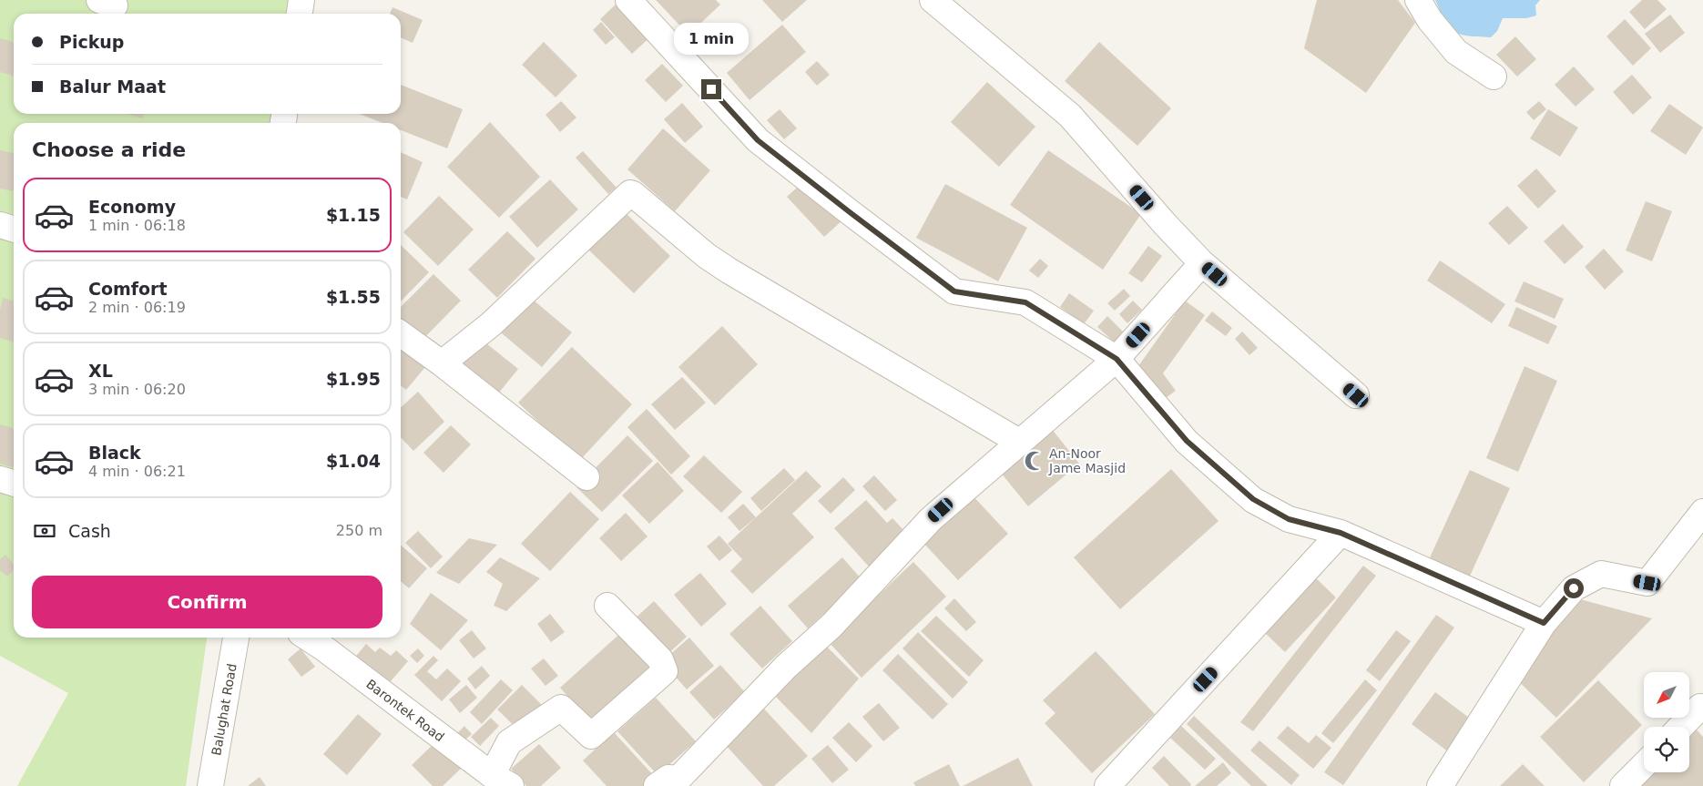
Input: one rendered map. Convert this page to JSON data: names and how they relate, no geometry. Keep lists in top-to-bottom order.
{
  "streets": {
    "street": ["Balughat Road", "Barontek Road"]
  },
  "places": {
    "mosque": ["An-Noor Jame Masjid"]
  },
  "north": "bottom left",
  "page": {
    "banner": ["Pickup", "Balur Maat"],
    "bubble": "1 min",
    "heading": "Choose a ride",
    "list": [
      {
        "name": "Economy",
        "note": "1 min · 06:18",
        "value": "$1.15"
      },
      {
        "name": "Comfort",
        "note": "2 min · 06:19",
        "value": "$1.55"
      },
      {
        "name": "XL",
        "note": "3 min · 06:20",
        "value": "$1.95"
      },
      {
        "name": "Black",
        "note": "4 min · 06:21",
        "value": "$1.04"
      }
    ],
    "pay": ["Cash", "250 m"],
    "buttons": "Confirm"
  }
}
